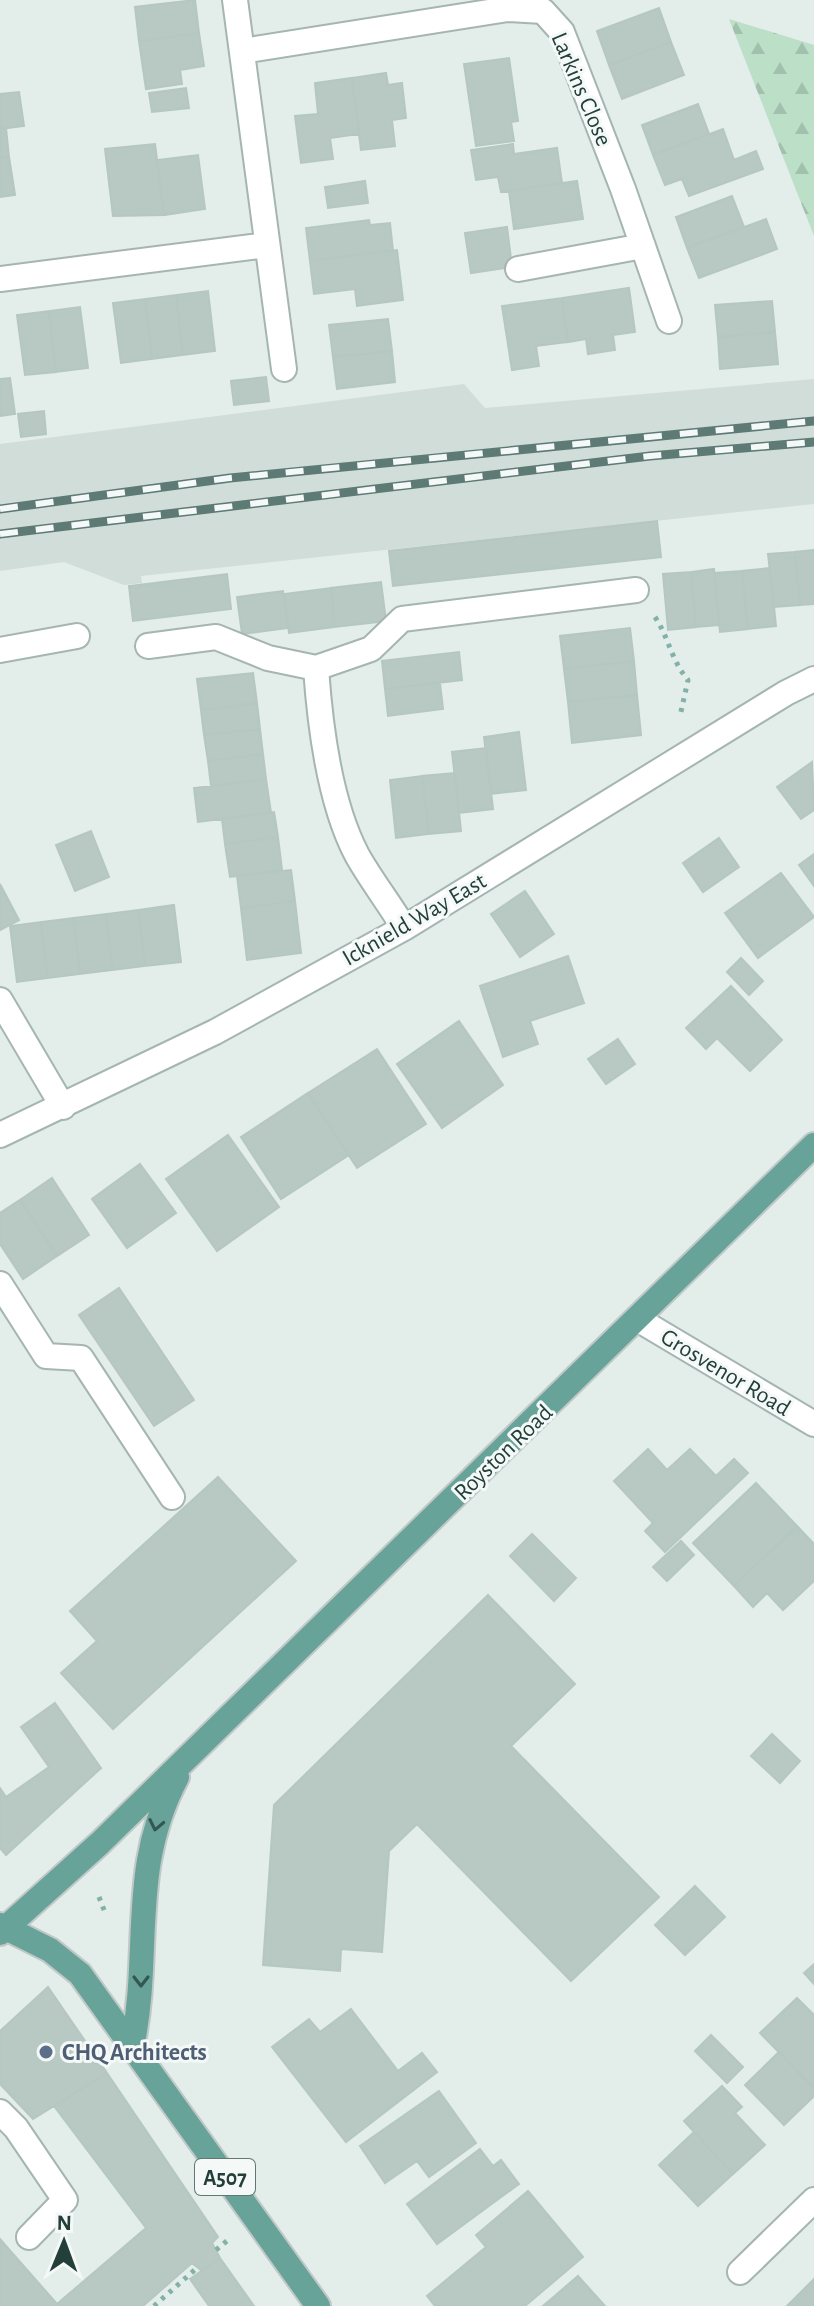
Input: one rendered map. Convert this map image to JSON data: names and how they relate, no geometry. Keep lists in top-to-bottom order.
{
  "streets": {
    "main road": ["Royston Road", "A507"],
    "street": ["Larkins Close", "Icknield Way East", "Grosvenor Road"]
  },
  "crossings": [
    ["Grosvenor Road", "Royston Road"],
    ["Royston Road", "A507"]
  ],
  "places": ["CHQ Architects"],
  "north": "top"
}
